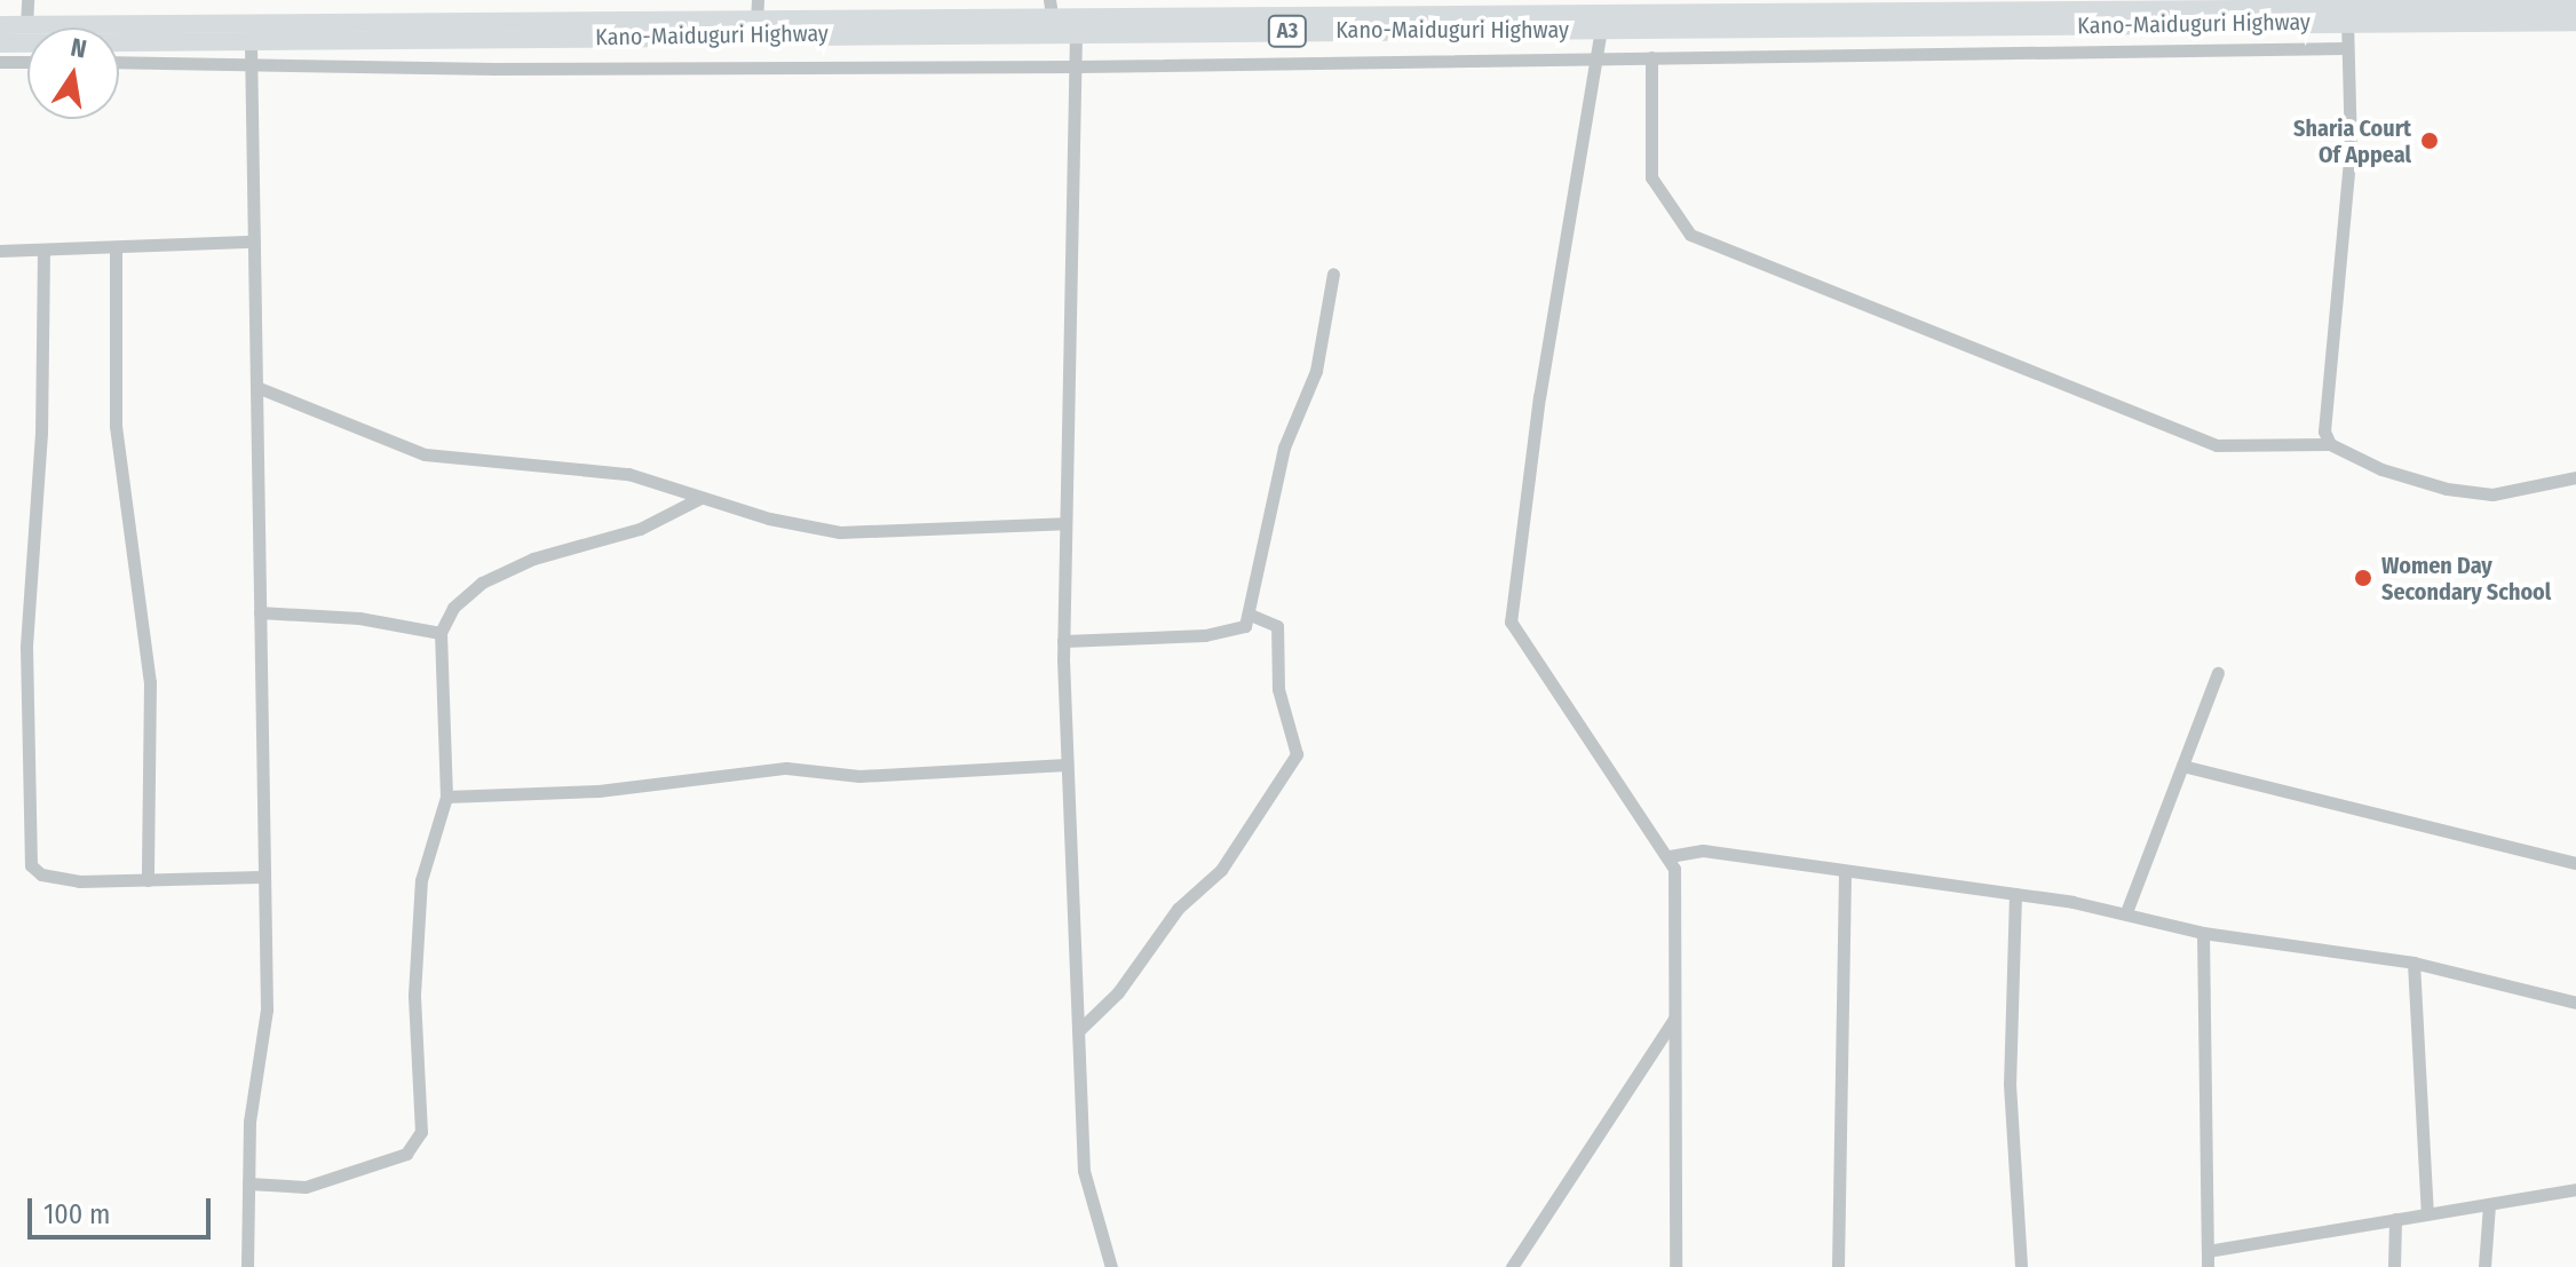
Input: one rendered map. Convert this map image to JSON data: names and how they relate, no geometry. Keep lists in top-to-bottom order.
{
  "streets": {
    "highway": ["Kano-Maiduguri Highway", "A3"]
  },
  "places": ["Sharia Court Of Appeal", "Women Day Secondary School"],
  "scale_bar": "100 m",
  "north": "top"
}
